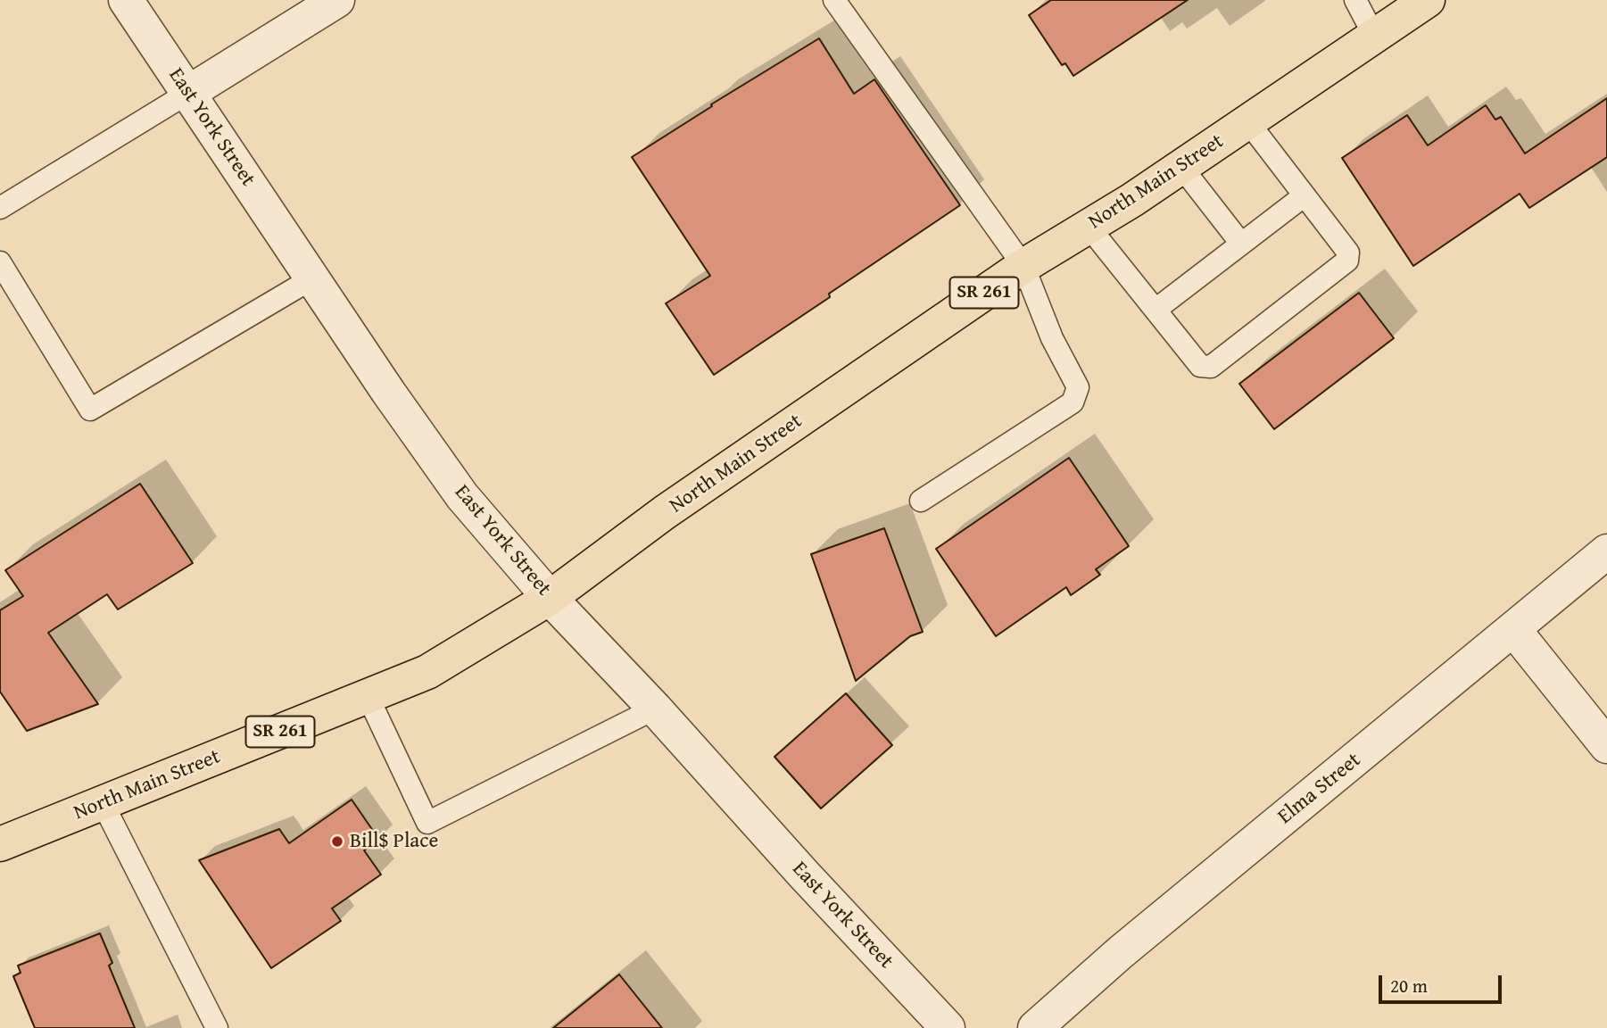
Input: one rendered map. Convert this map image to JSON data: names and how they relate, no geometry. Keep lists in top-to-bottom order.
{
  "streets": {
    "main road": ["North Main Street", "SR 261"],
    "street": ["East York Street", "Elma Street"]
  },
  "crossings": [
    ["East York Street", "North Main Street"]
  ],
  "places": ["Bill$ Place"],
  "scale_bar": "20 m"
}
